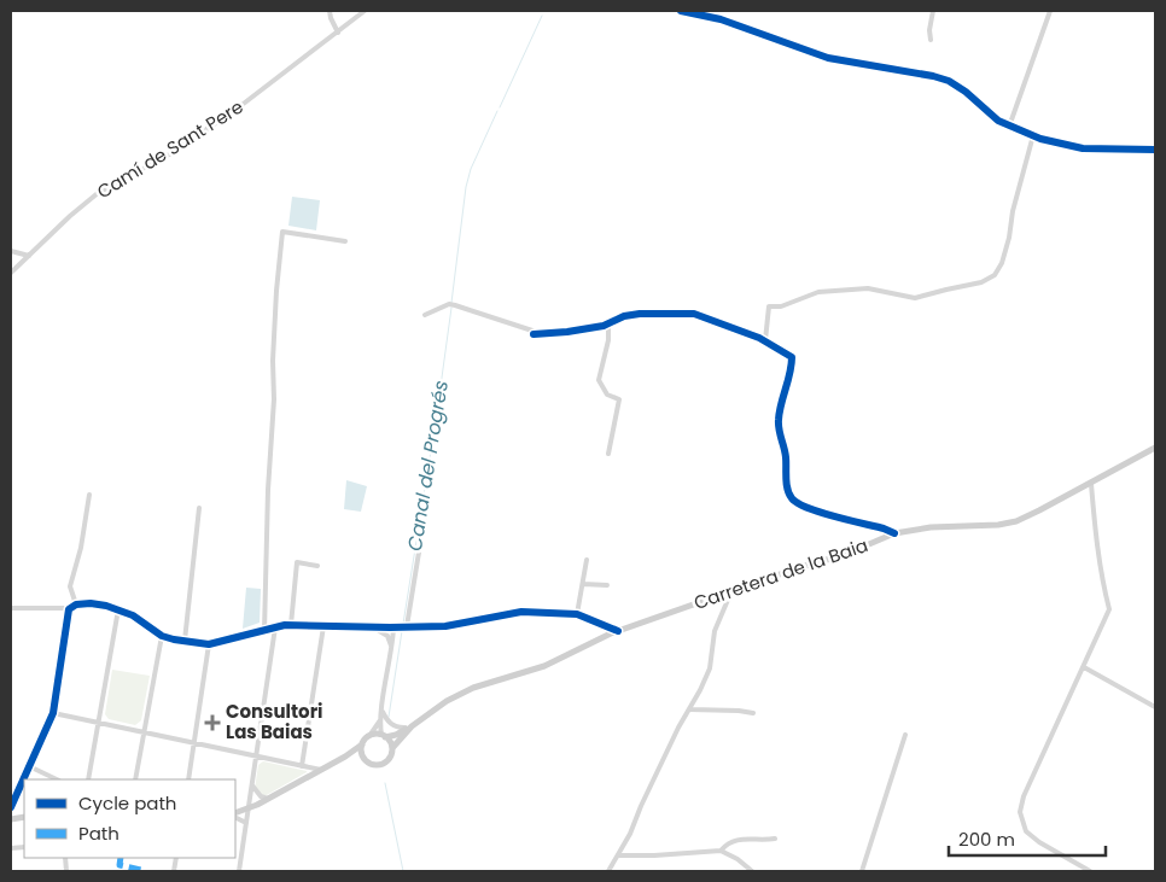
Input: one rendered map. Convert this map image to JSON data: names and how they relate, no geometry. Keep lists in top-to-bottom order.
{
  "streets": {
    "main road": ["Carretera de la Baia"],
    "street": ["Camí de Sant Pere"]
  },
  "water": ["Canal del Progrés"],
  "places": {
    "health": ["Consultori Las Baias"]
  },
  "legend": ["Cycle path", "Path"],
  "scale_bar": "200 m"
}
